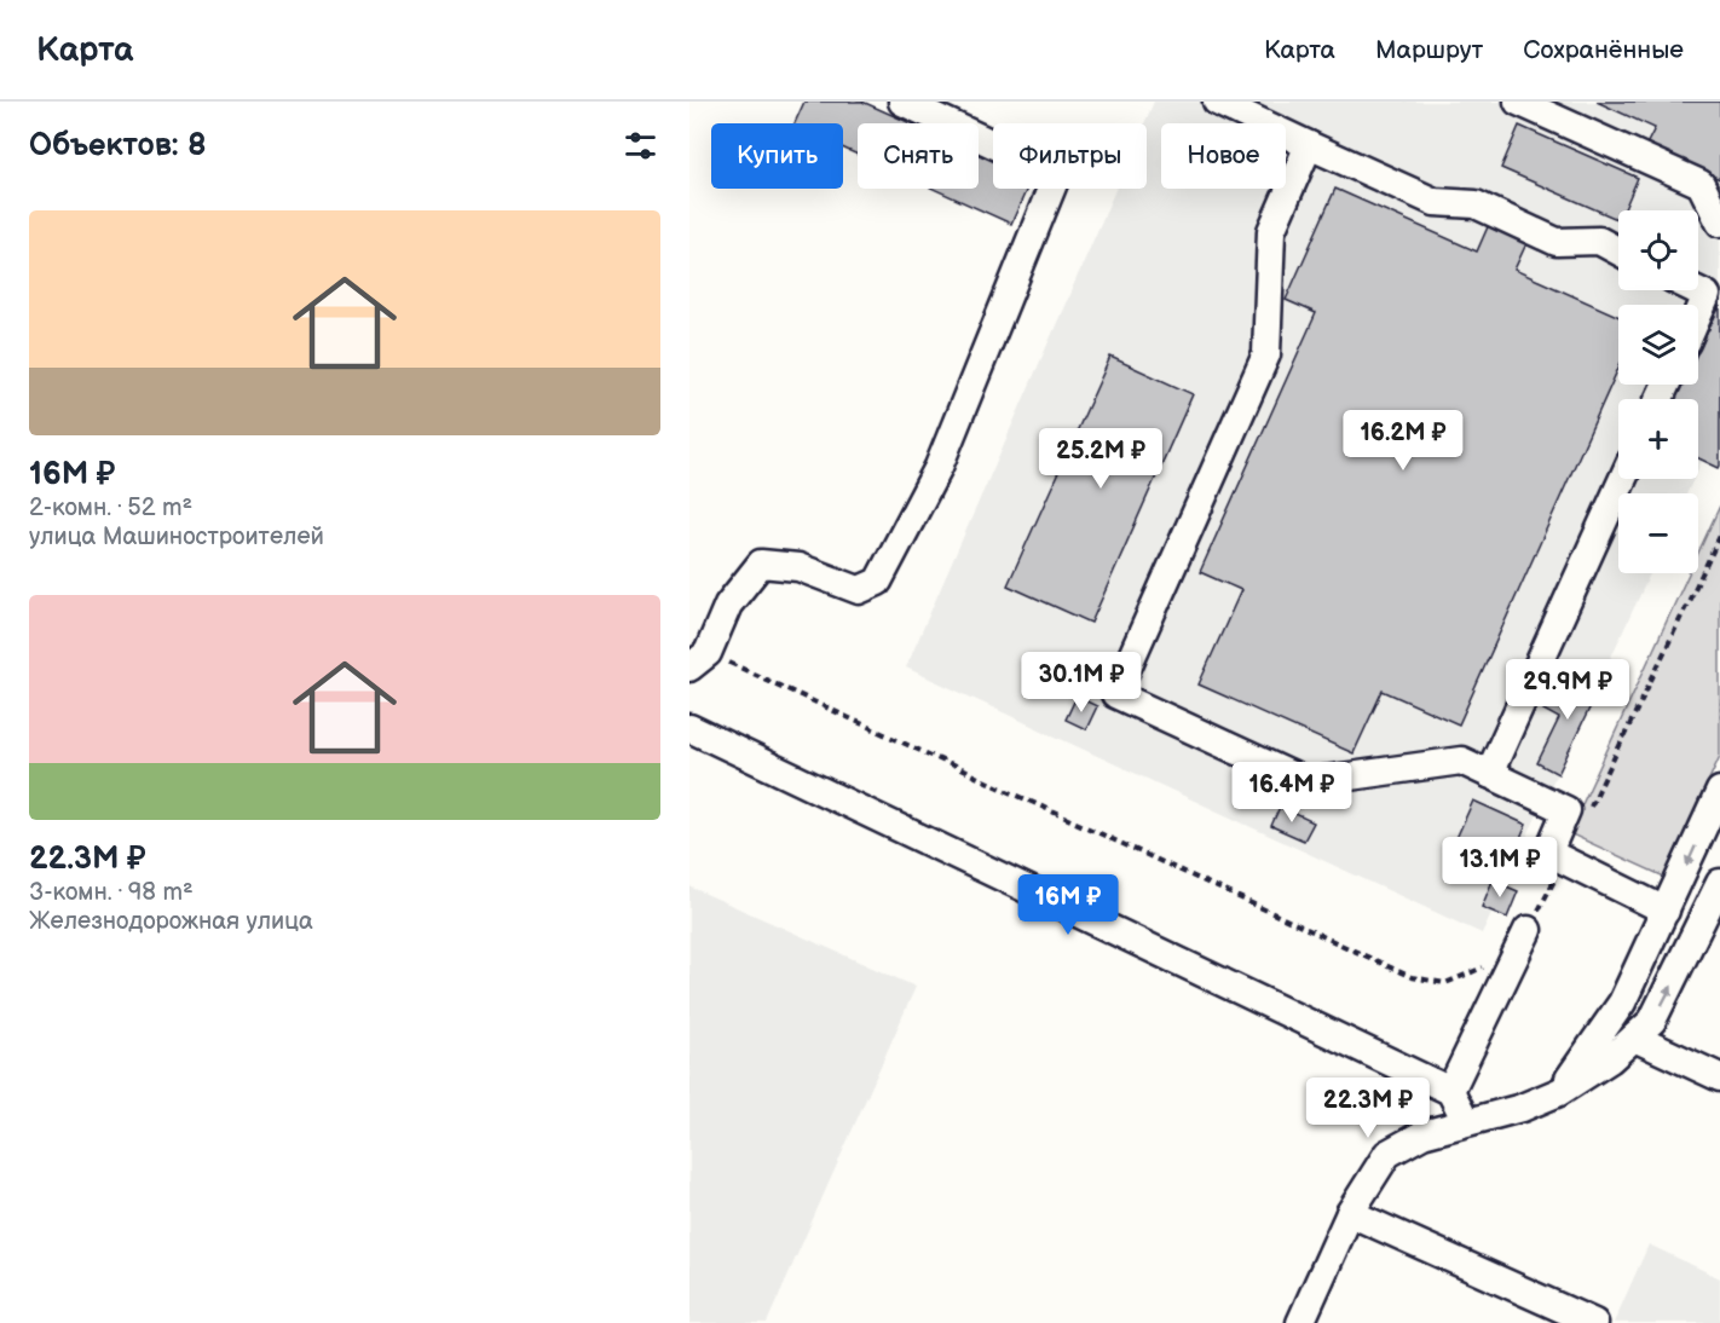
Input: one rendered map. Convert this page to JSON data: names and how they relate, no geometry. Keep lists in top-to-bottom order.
{
  "page": {
    "header": "Карта",
    "nav": ["Карта", "Маршрут", "Сохранённые"],
    "heading": "Объектов: 8",
    "chip": [
      "Купить",
      "Снять",
      "Фильтры",
      "Новое"
    ],
    "list": [
      {
        "name": "16M ₽",
        "note": "2-комн. · 52 m² · улица Машиностроителей"
      },
      {
        "name": "22.3M ₽",
        "note": "3-комн. · 98 m² · Железнодорожная улица"
      }
    ],
    "map_buttons": ["+", "−"],
    "price": [
      "16.2M ₽",
      "25.2M ₽",
      "30.1M ₽",
      "29.9M ₽",
      "16.4M ₽",
      "13.1M ₽",
      "16M ₽",
      "22.3M ₽"
    ]
  }
}
